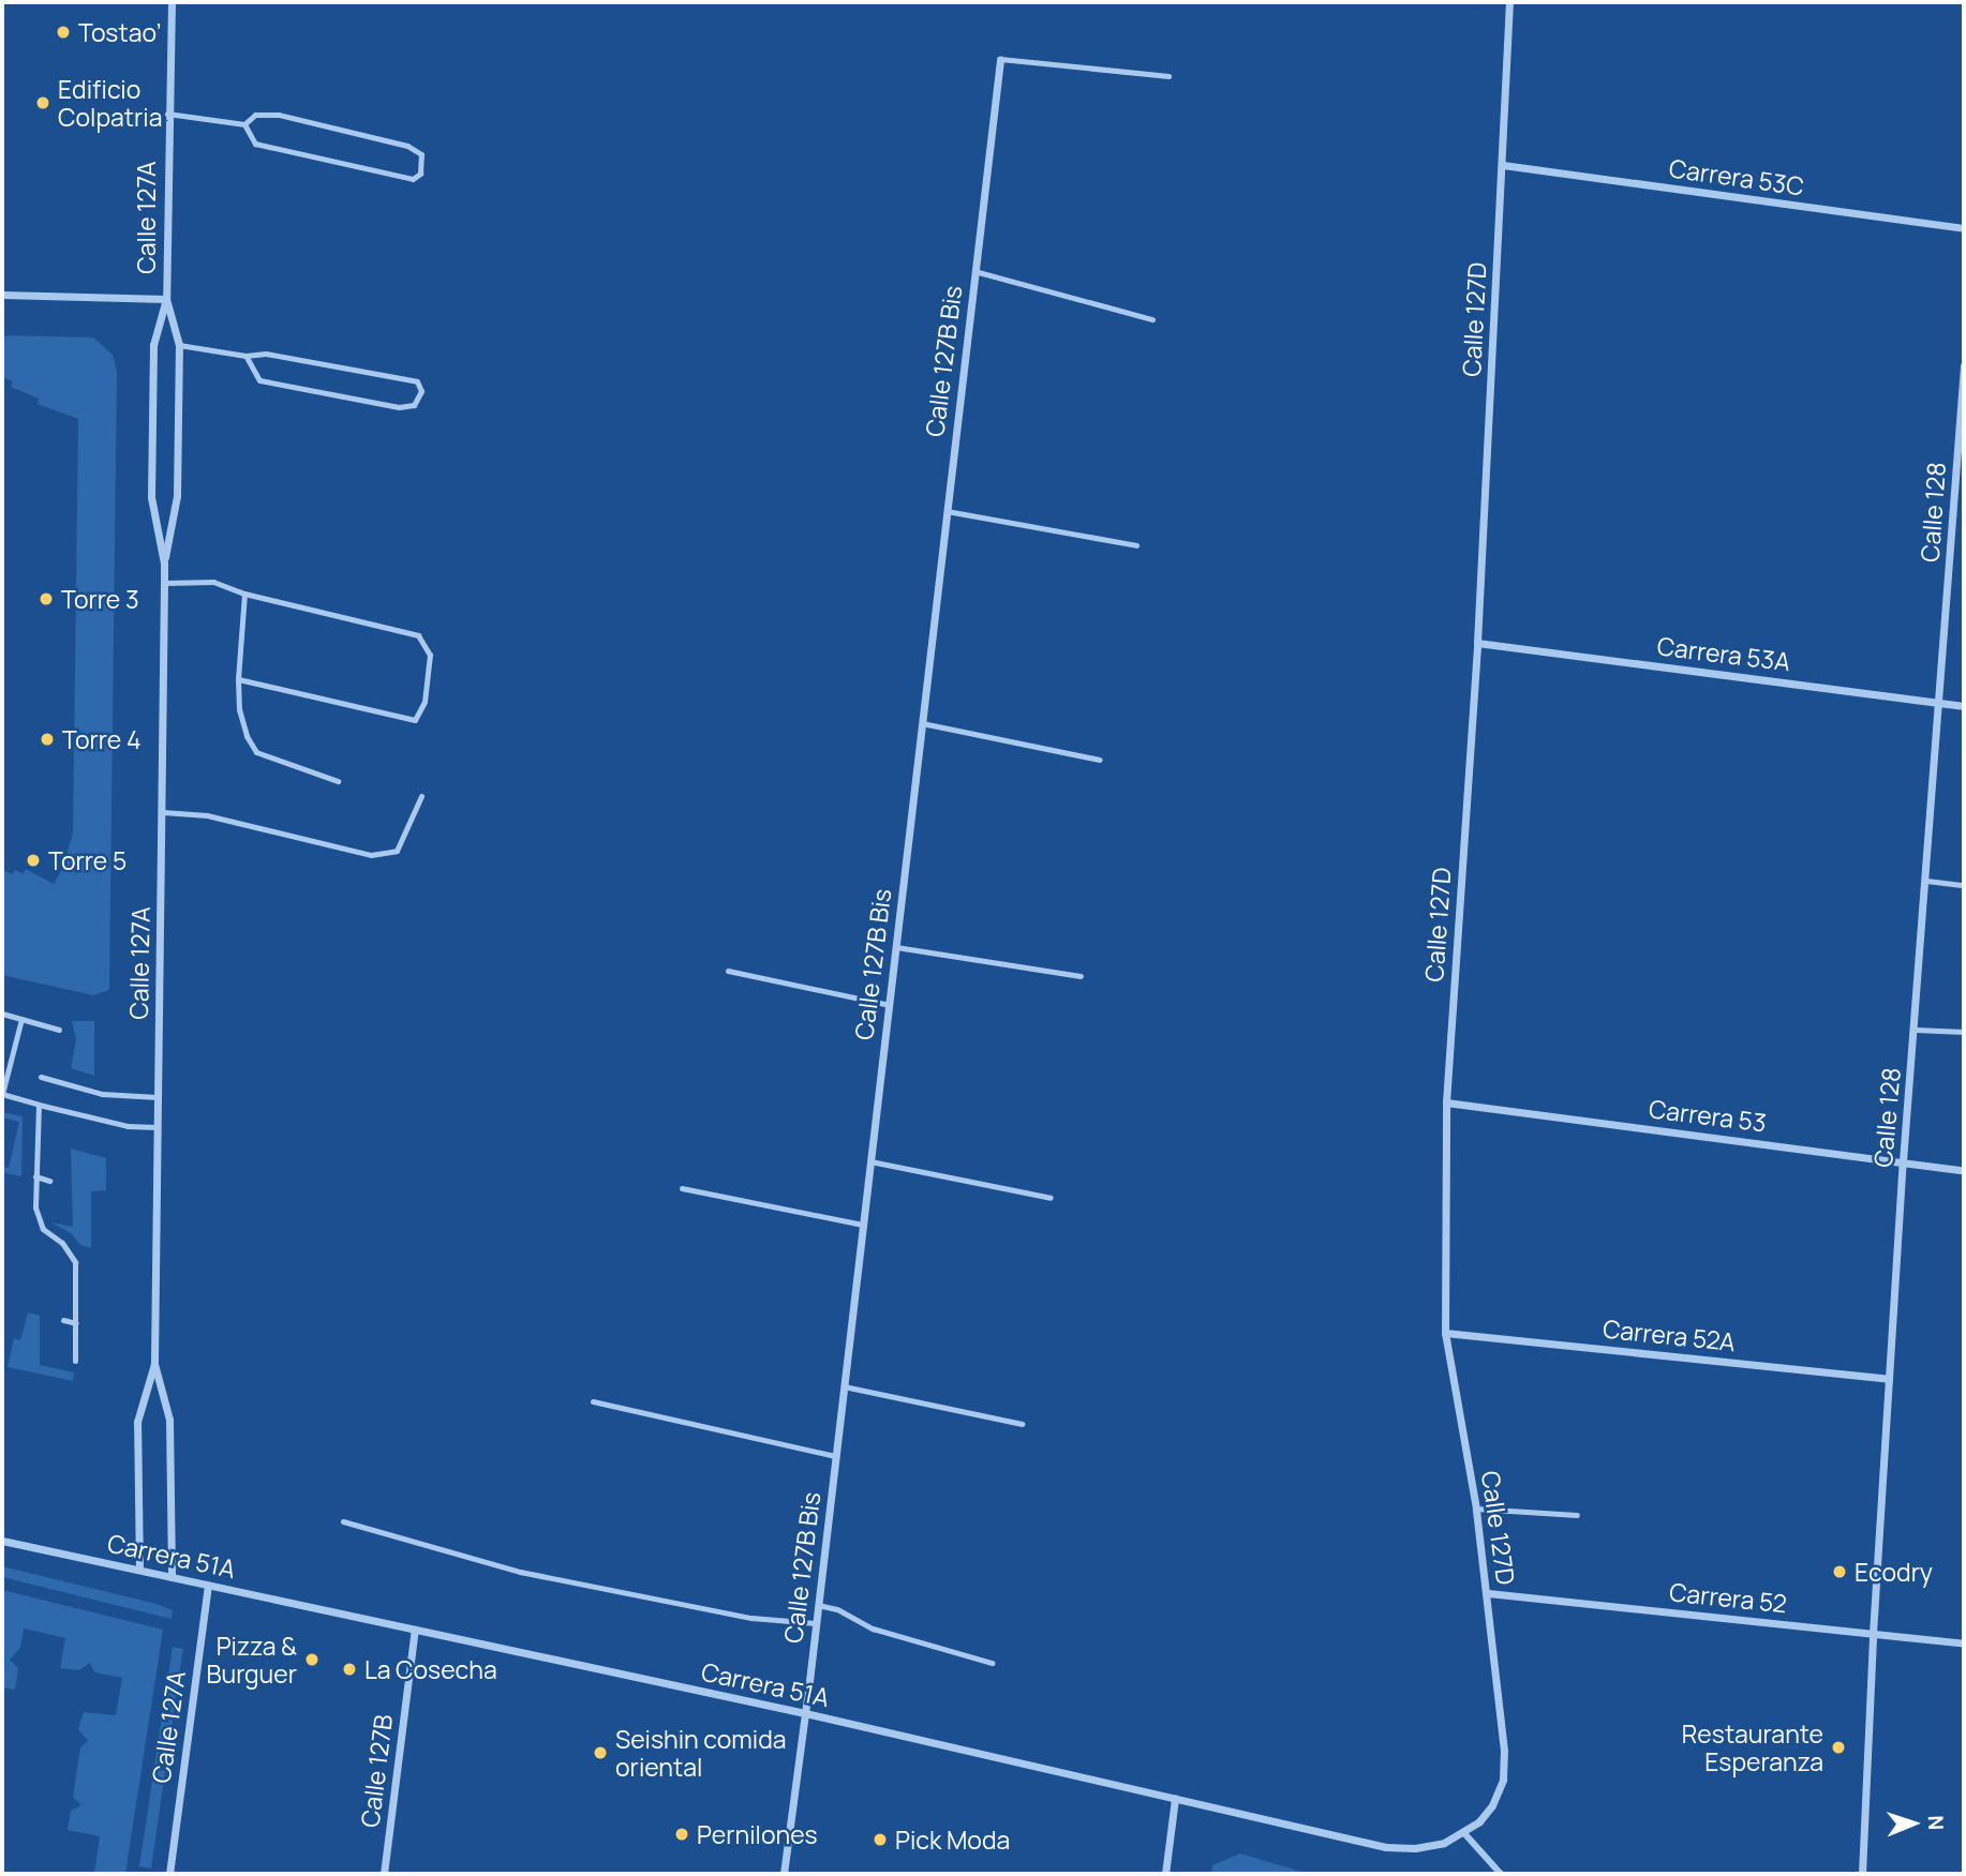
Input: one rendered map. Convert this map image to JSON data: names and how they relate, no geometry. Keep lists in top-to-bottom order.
{
  "streets": {
    "street": [
      "Carrera 53C",
      "Calle 127A",
      "Calle 127D",
      "Calle 127B Bis",
      "Calle 128",
      "Carrera 53A",
      "Carrera 53",
      "Carrera 52A",
      "Carrera 51A",
      "Carrera 52",
      "Calle 127B"
    ]
  },
  "crossings": [
    ["Carrera 53C", "Calle 127D"],
    ["Calle 127A", "Carrera 51A"],
    ["Calle 127D", "Carrera 53A"],
    ["Calle 127D", "Carrera 53"],
    ["Calle 127D", "Carrera 52A"],
    ["Calle 127D", "Carrera 51A"],
    ["Calle 127D", "Carrera 52"],
    ["Calle 127B Bis", "Carrera 51A"],
    ["Calle 128", "Carrera 53A"],
    ["Calle 128", "Carrera 53"],
    ["Calle 128", "Carrera 52A"],
    ["Calle 128", "Carrera 52"],
    ["Carrera 51A", "Calle 127B"]
  ],
  "places": [
    "Tostao’",
    "Edificio Colpatria",
    "Torre 3",
    "Torre 4",
    "Torre 5",
    "Ecodry",
    "Pizza & Burguer",
    "La Cosecha",
    "Restaurante Esperanza",
    "Seishin comida oriental",
    "Pernilones",
    "Pick Moda"
  ],
  "north": "right"
}
